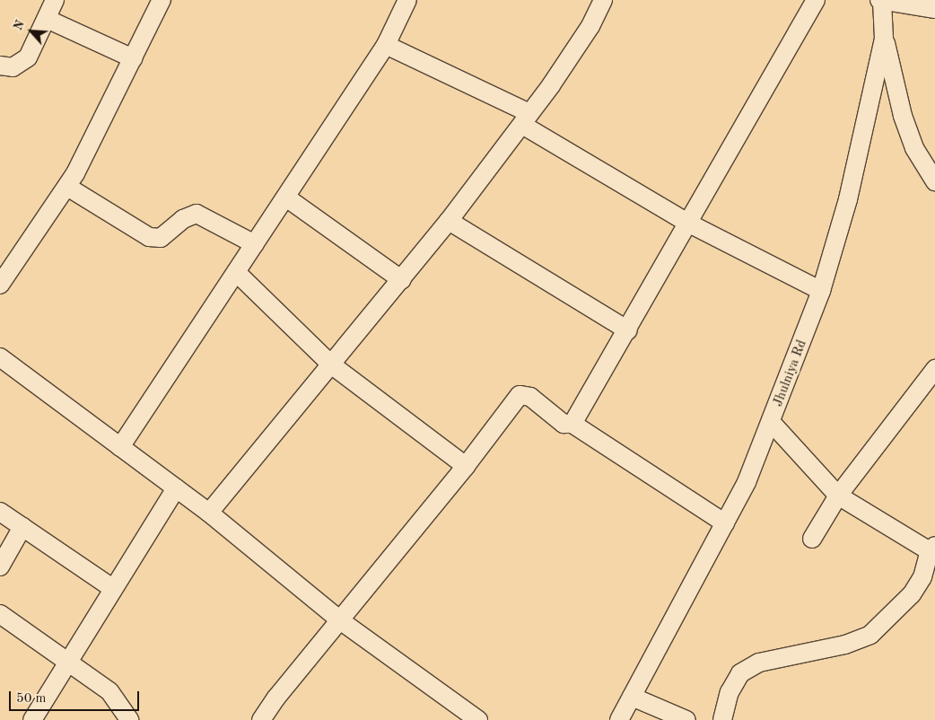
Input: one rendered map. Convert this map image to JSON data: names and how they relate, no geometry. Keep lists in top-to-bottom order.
{
  "streets": {
    "street": ["Jhulniya Rd"]
  },
  "scale_bar": "50 m",
  "north": "top left"
}
